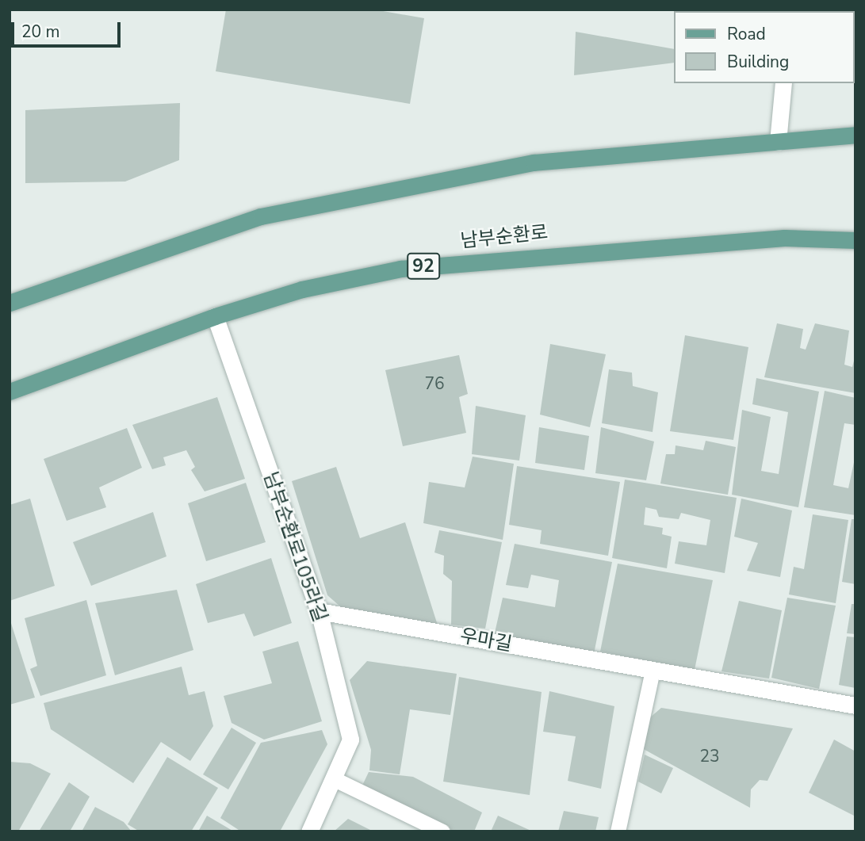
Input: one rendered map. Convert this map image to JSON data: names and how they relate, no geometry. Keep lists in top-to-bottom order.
{
  "streets": {
    "main road": ["남부순환로", "92"],
    "street": ["남부순환로105라길", "우마길"]
  },
  "crossings": [
    ["남부순환로", "남부순환로105라길"],
    ["남부순환로105라길", "우마길"]
  ],
  "house_numbers": ["76", "23"],
  "legend": ["Road", "Building"],
  "scale_bar": "20 m"
}
